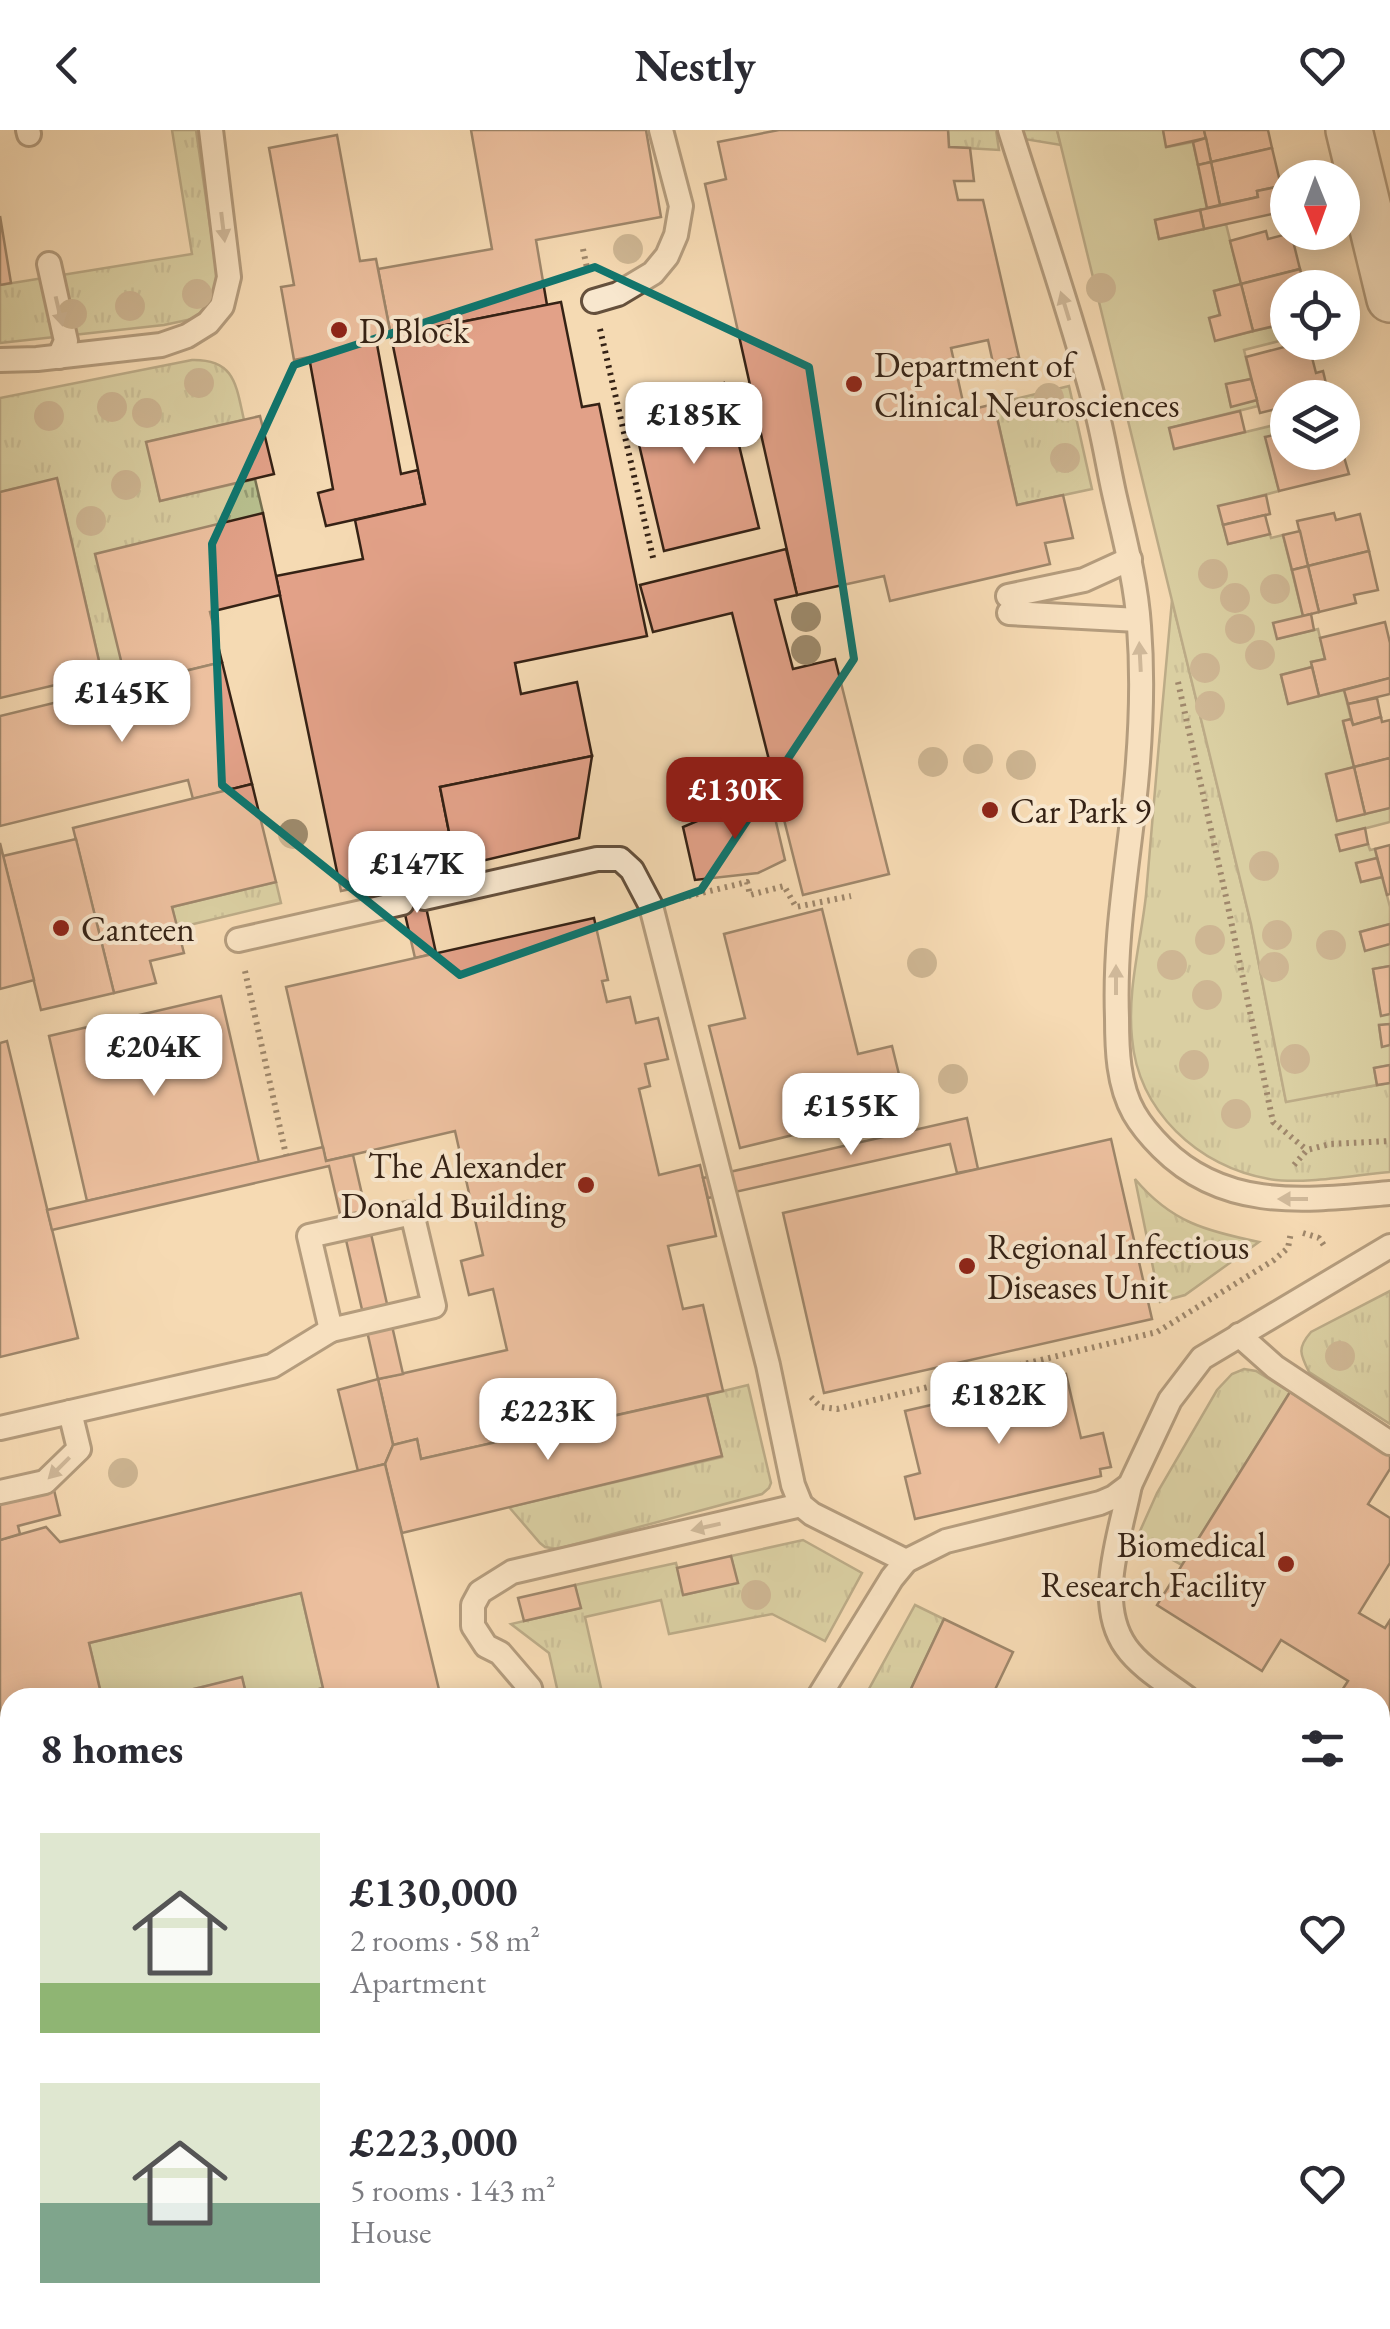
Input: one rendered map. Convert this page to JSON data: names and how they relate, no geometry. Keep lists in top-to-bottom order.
{
  "places": [
    "D Block",
    "Department of Clinical Neurosciences",
    "Car Park 9",
    "Canteen",
    "The Alexander Donald Building",
    "Regional Infectious Diseases Unit",
    "Biomedical Research Facility"
  ],
  "north": "bottom",
  "page": {
    "header": "Nestly",
    "price": [
      "£185K",
      "£145K",
      "£130K",
      "£147K",
      "£204K",
      "£155K",
      "£182K",
      "£223K"
    ],
    "heading": "8 homes",
    "list": [
      {
        "name": "£130,000",
        "note": "2 rooms · 58 m² · Apartment"
      },
      {
        "name": "£223,000",
        "note": "5 rooms · 143 m² · House"
      }
    ]
  }
}
